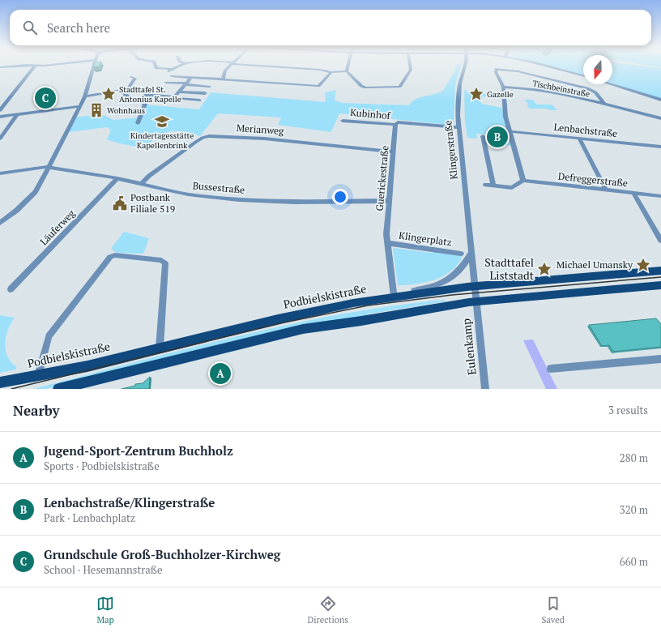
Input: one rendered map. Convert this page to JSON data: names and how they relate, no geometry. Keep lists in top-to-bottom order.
{
  "streets": {
    "main road": ["Podbielskistraße"],
    "street": [
      "Tischbeinstraße",
      "Kubinhof",
      "Merianweg",
      "Lenbachstraße",
      "Klingerstraße",
      "Guerickestraße",
      "Defreggerstraße",
      "Bussestraße",
      "Läuferweg",
      "Klingerplatz",
      "Eulenkamp"
    ]
  },
  "crossings": [
    ["Kubinhof", "Guerickestraße"],
    ["Merianweg", "Guerickestraße"],
    ["Merianweg", "Bussestraße"],
    ["Klingerstraße", "Podbielskistraße"],
    ["Klingerstraße", "Eulenkamp"],
    ["Guerickestraße", "Bussestraße"],
    ["Guerickestraße", "Klingerplatz"],
    ["Guerickestraße", "Podbielskistraße"],
    ["Bussestraße", "Läuferweg"]
  ],
  "places": {
    "place": [
      "Stadttafel St. Antonius Kapelle",
      "Gazelle",
      "Michael Umansky",
      "Stadttafel Liststadt"
    ],
    "building": ["Wohnhaus"],
    "school or university": ["Kindertagesstätte Kapellenbrink"],
    "public building": ["Postbank Filiale 519"]
  },
  "north": "bottom",
  "page": {
    "search": "Search here",
    "pins": ["C", "B", "A"],
    "heading": ["Nearby", "3 results"],
    "list": [
      {
        "mark": "A",
        "name": "Jugend-Sport-Zentrum Buchholz",
        "note": "Sports · Podbielskistraße",
        "value": "280 m"
      },
      {
        "mark": "B",
        "name": "Lenbachstraße/Klingerstraße",
        "note": "Park · Lenbachplatz",
        "value": "320 m"
      },
      {
        "mark": "C",
        "name": "Grundschule Groß-Buchholzer-Kirchweg",
        "note": "School · Hesemannstraße",
        "value": "660 m"
      }
    ],
    "nav": ["Map", "Directions", "Saved"]
  }
}
